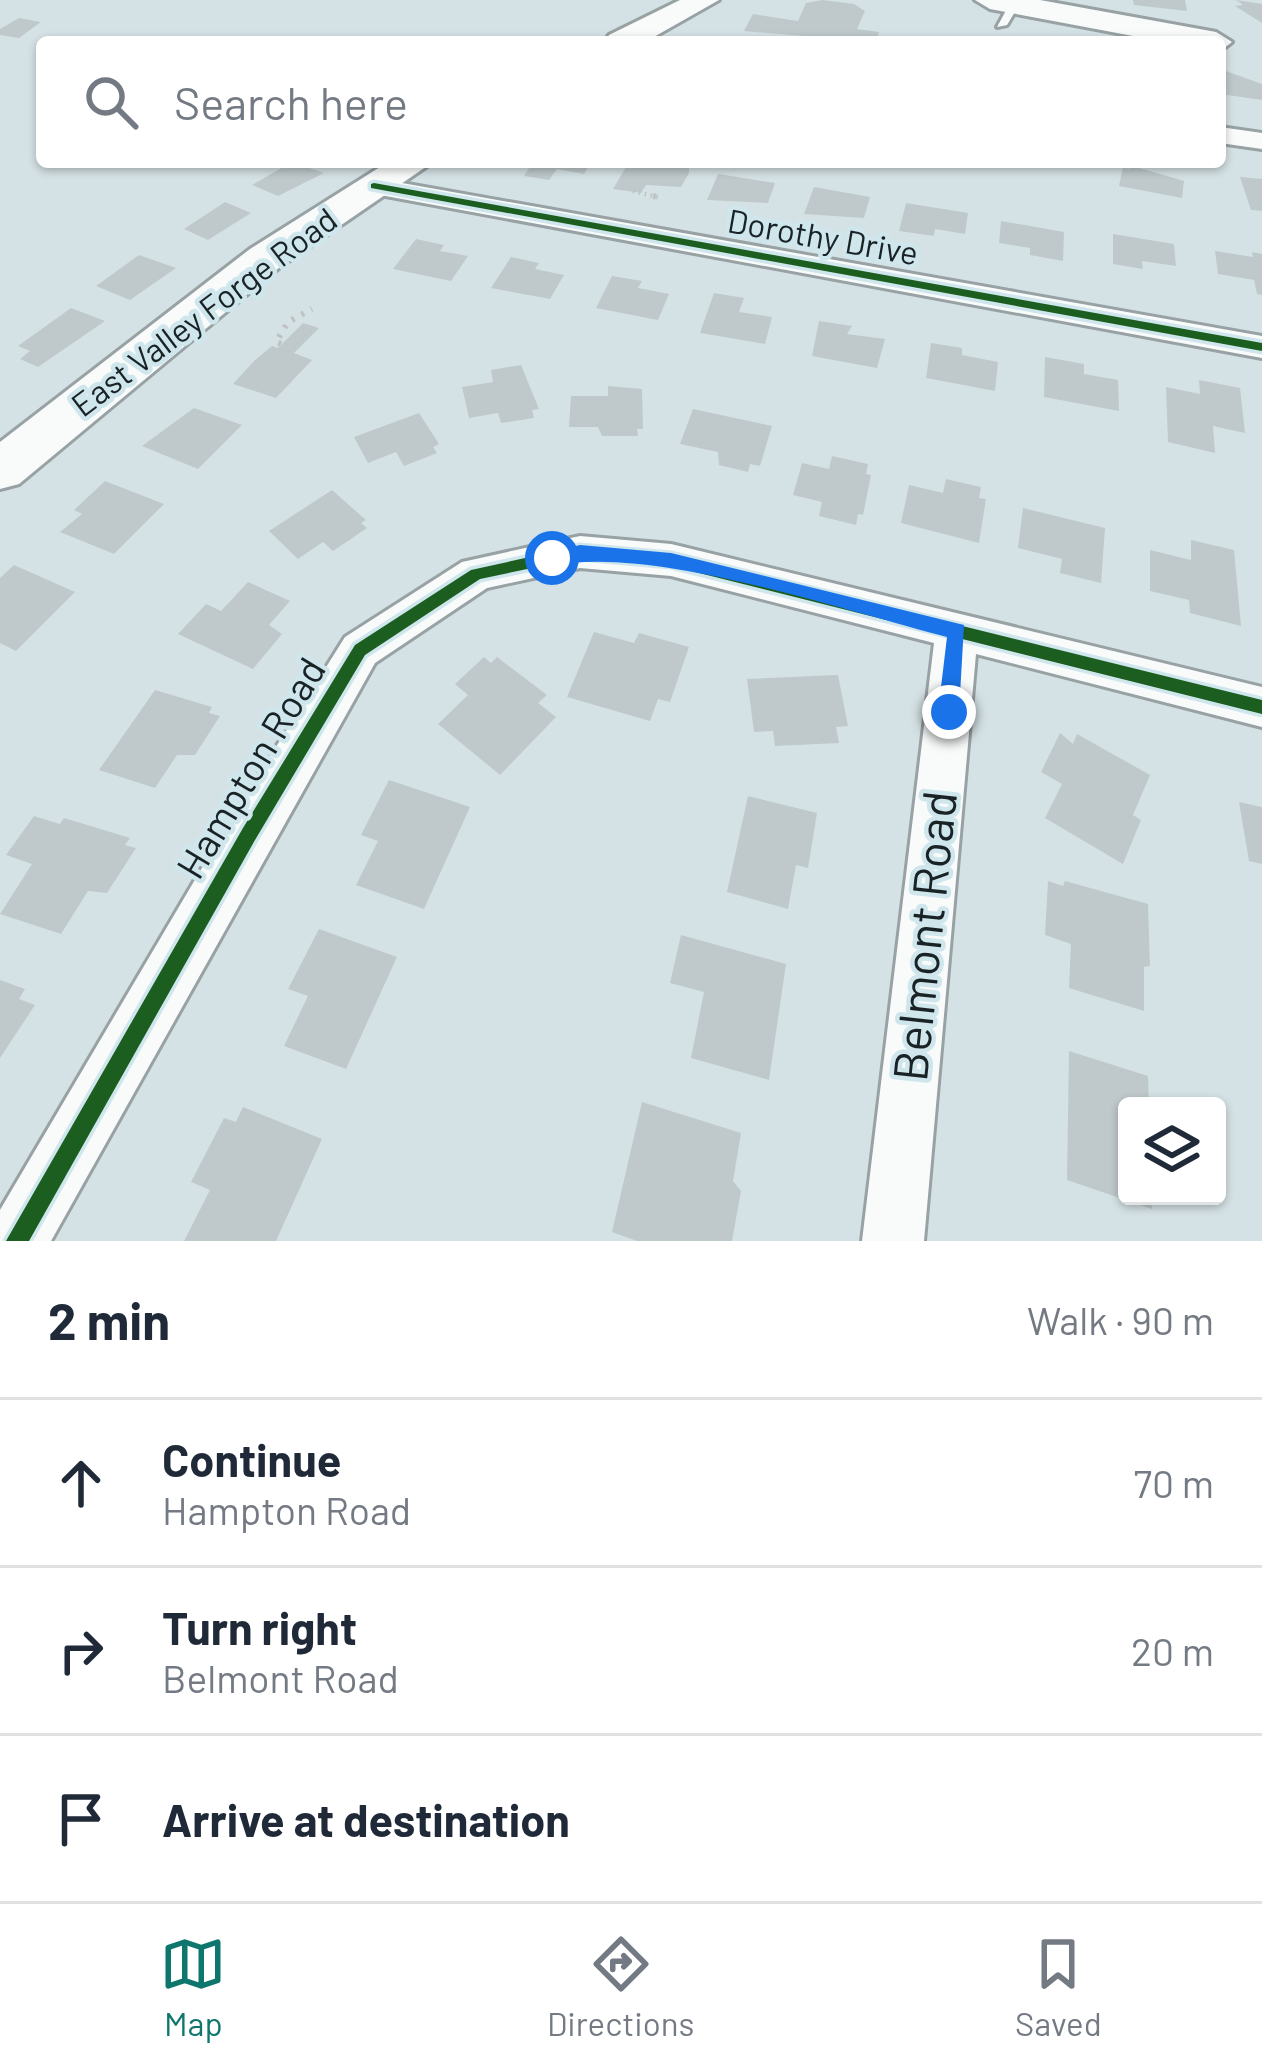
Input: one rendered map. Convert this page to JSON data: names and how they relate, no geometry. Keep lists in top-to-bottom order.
{
  "streets": {
    "main road": ["East Valley Forge Road"],
    "street": ["Dorothy Drive", "Hampton Road", "Belmont Road"]
  },
  "crossings": [
    ["Dorothy Drive", "East Valley Forge Road"],
    ["Hampton Road", "Belmont Road"]
  ],
  "page": {
    "search": "Search here",
    "heading": ["2 min", "Walk · 90 m"],
    "list": [
      ["Continue", "Hampton Road", "70 m"],
      ["Turn right", "Belmont Road", "20 m"],
      "Arrive at destination"
    ],
    "nav": ["Map", "Directions", "Saved"]
  }
}
